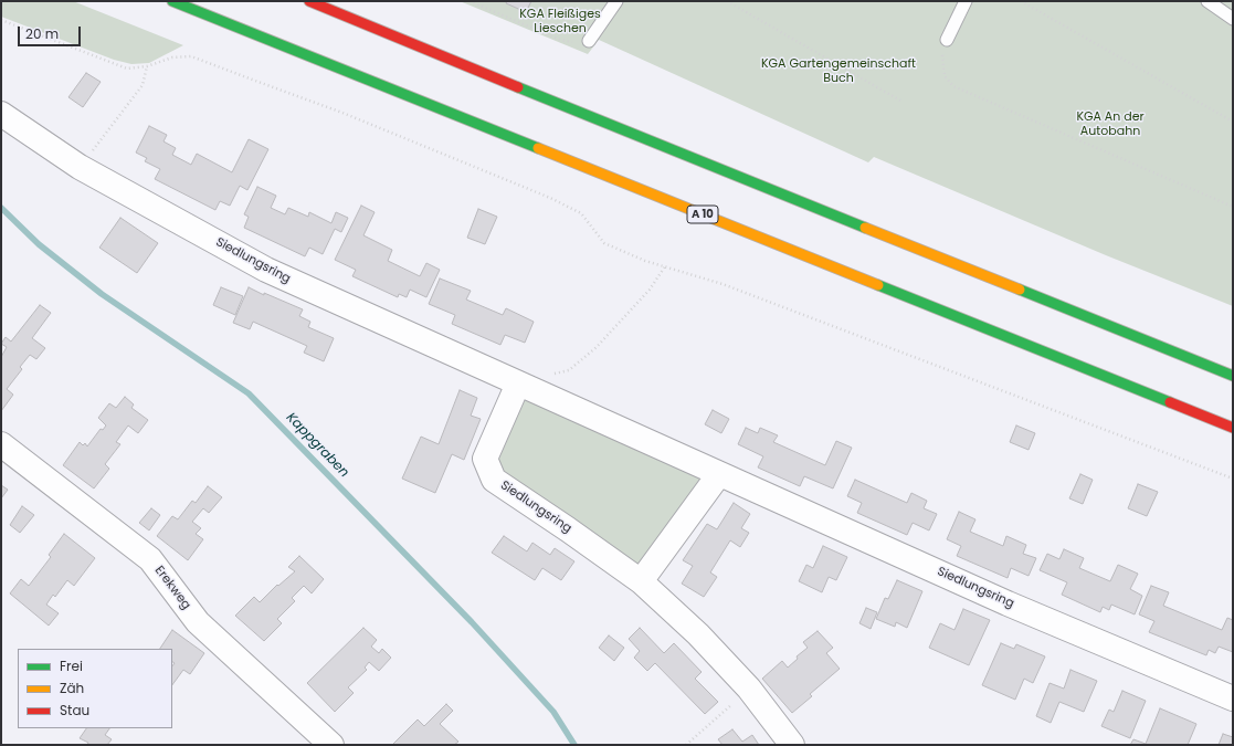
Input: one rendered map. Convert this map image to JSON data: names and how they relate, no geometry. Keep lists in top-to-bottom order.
{
  "streets": {
    "highway": ["A 10"],
    "street": ["Siedlungsring", "Erekweg"]
  },
  "water": ["Kappgraben"],
  "parks": ["KGA Fleißiges Lieschen", "KGA Gartengemeinschaft Buch", "KGA An der Autobahn"],
  "legend": ["Frei", "Zäh", "Stau"],
  "scale_bar": "20 m"
}
